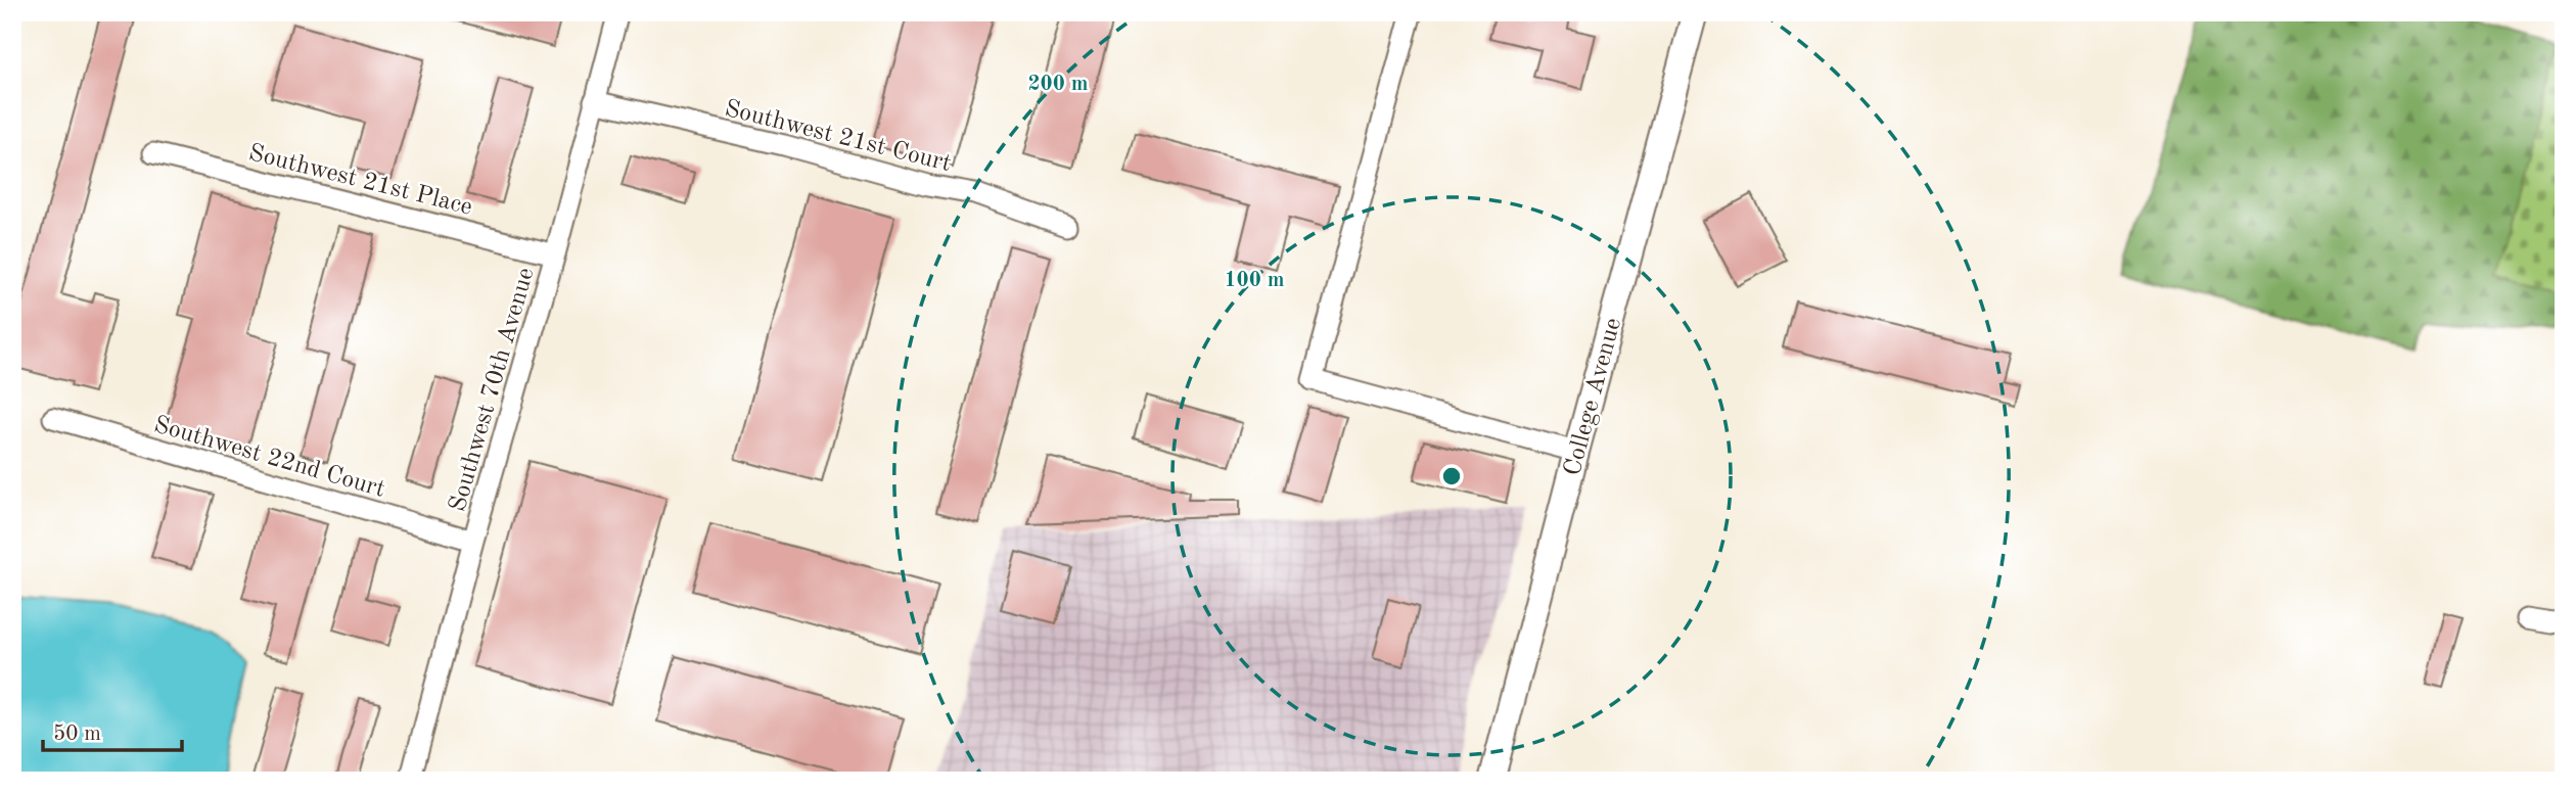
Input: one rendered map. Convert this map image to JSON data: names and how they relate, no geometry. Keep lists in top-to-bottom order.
{
  "streets": {
    "street": [
      "Southwest 21st Court",
      "Southwest 21st Place",
      "Southwest 70th Avenue",
      "College Avenue",
      "Southwest 22nd Court"
    ]
  },
  "crossings": [
    ["Southwest 21st Court", "Southwest 70th Avenue"],
    ["Southwest 21st Place", "Southwest 70th Avenue"],
    ["Southwest 70th Avenue", "Southwest 22nd Court"]
  ],
  "scale_bar": "50 m",
  "rings": ["200 m", "100 m"]
}
